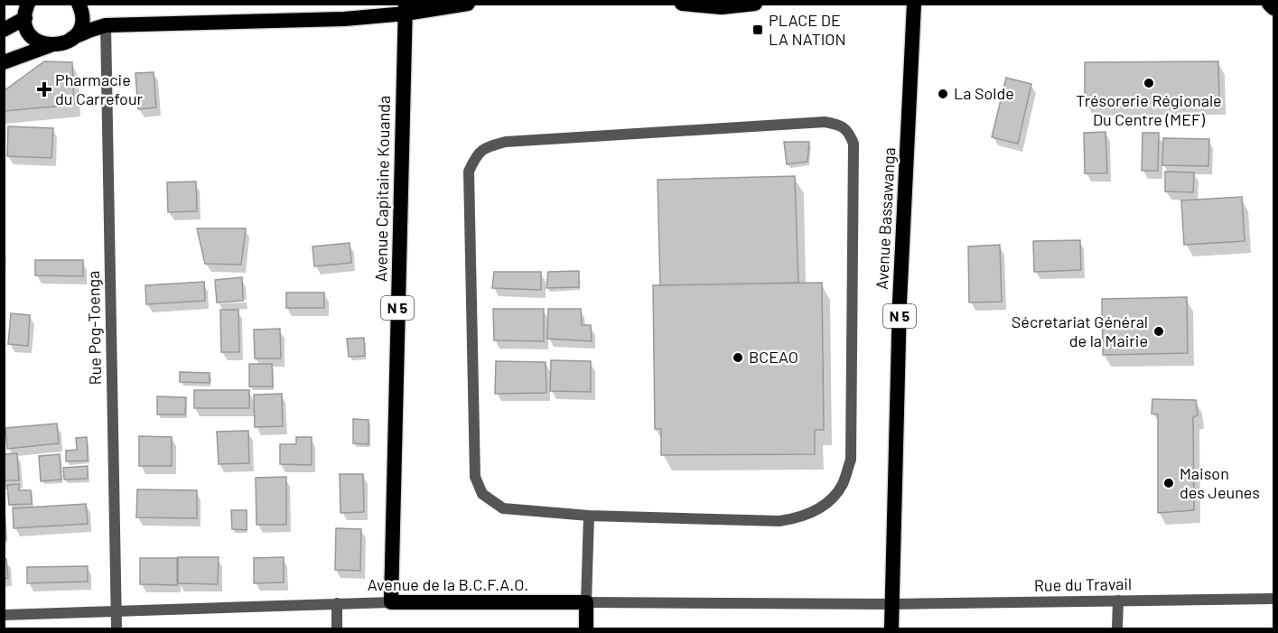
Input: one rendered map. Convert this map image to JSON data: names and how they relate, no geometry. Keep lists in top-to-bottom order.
{
  "streets": {
    "highway": [
      "Avenue Capitaine Kouanda",
      "Avenue Bassawanga",
      "N 5",
      "Avenue de la B.C.F.A.O."
    ],
    "street": ["Rue Pog-Toenga", "Rue du Travail"]
  },
  "crossings": [
    ["Avenue Capitaine Kouanda", "Avenue de la B.C.F.A.O."],
    ["Avenue Bassawanga", "Avenue de la B.C.F.A.O."],
    ["Avenue Bassawanga", "Rue du Travail"],
    ["Rue Pog-Toenga", "Avenue de la B.C.F.A.O."],
    ["Avenue de la B.C.F.A.O.", "Rue du Travail"]
  ],
  "places": {
    "transit": ["PLACE DE LA NATION"],
    "other": [
      "Trésorerie Régionale Du Centre (MEF)",
      "La Solde",
      "Sécretariat Général de la Mairie",
      "BCEAO",
      "Maison des Jeunes"
    ],
    "health": ["Pharmacie du Carrefour"]
  }
}
